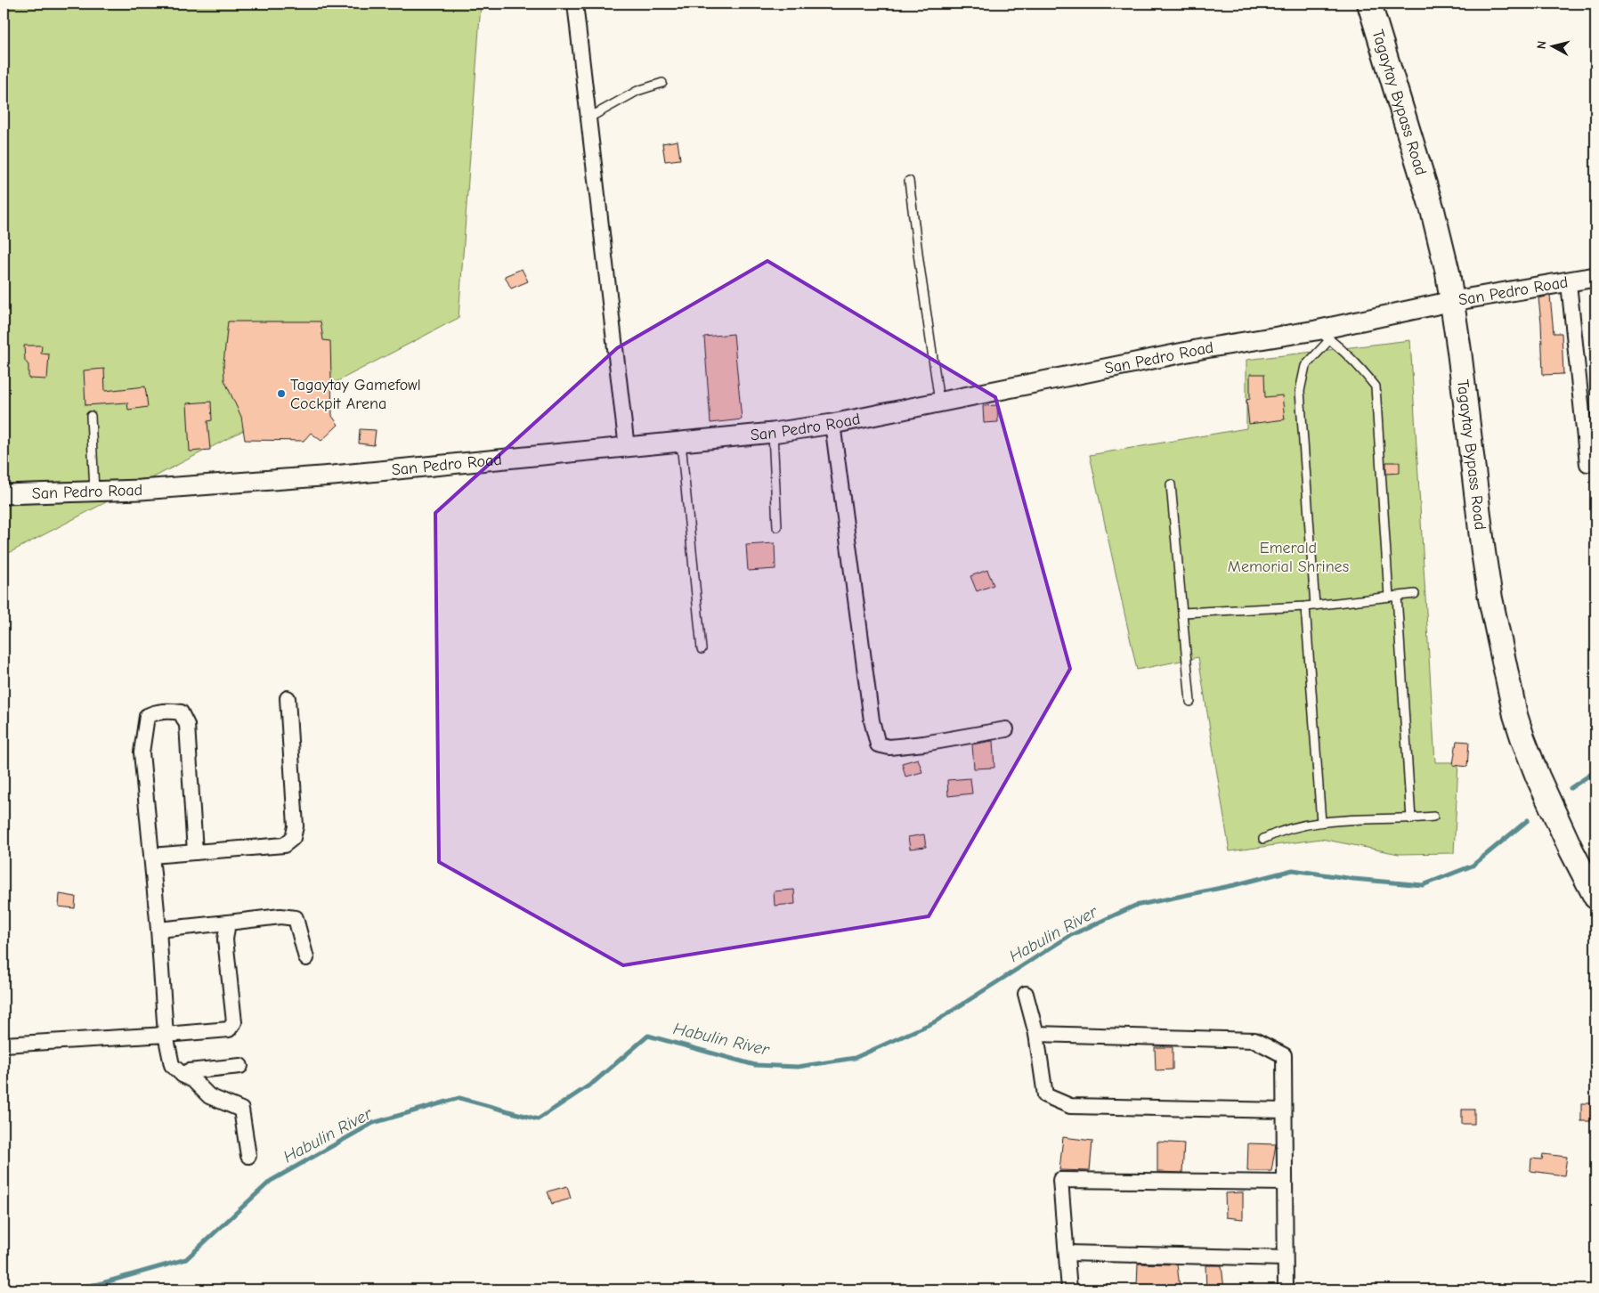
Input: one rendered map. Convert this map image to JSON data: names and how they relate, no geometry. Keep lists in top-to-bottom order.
{
  "streets": {
    "main road": ["Tagaytay Bypass Road"],
    "street": ["San Pedro Road"]
  },
  "crossings": [
    ["Tagaytay Bypass Road", "San Pedro Road"]
  ],
  "water": ["Habulin River"],
  "parks": ["Emerald Memorial Shrines"],
  "places": ["Tagaytay Gamefowl Cockpit Arena"],
  "north": "left"
}
